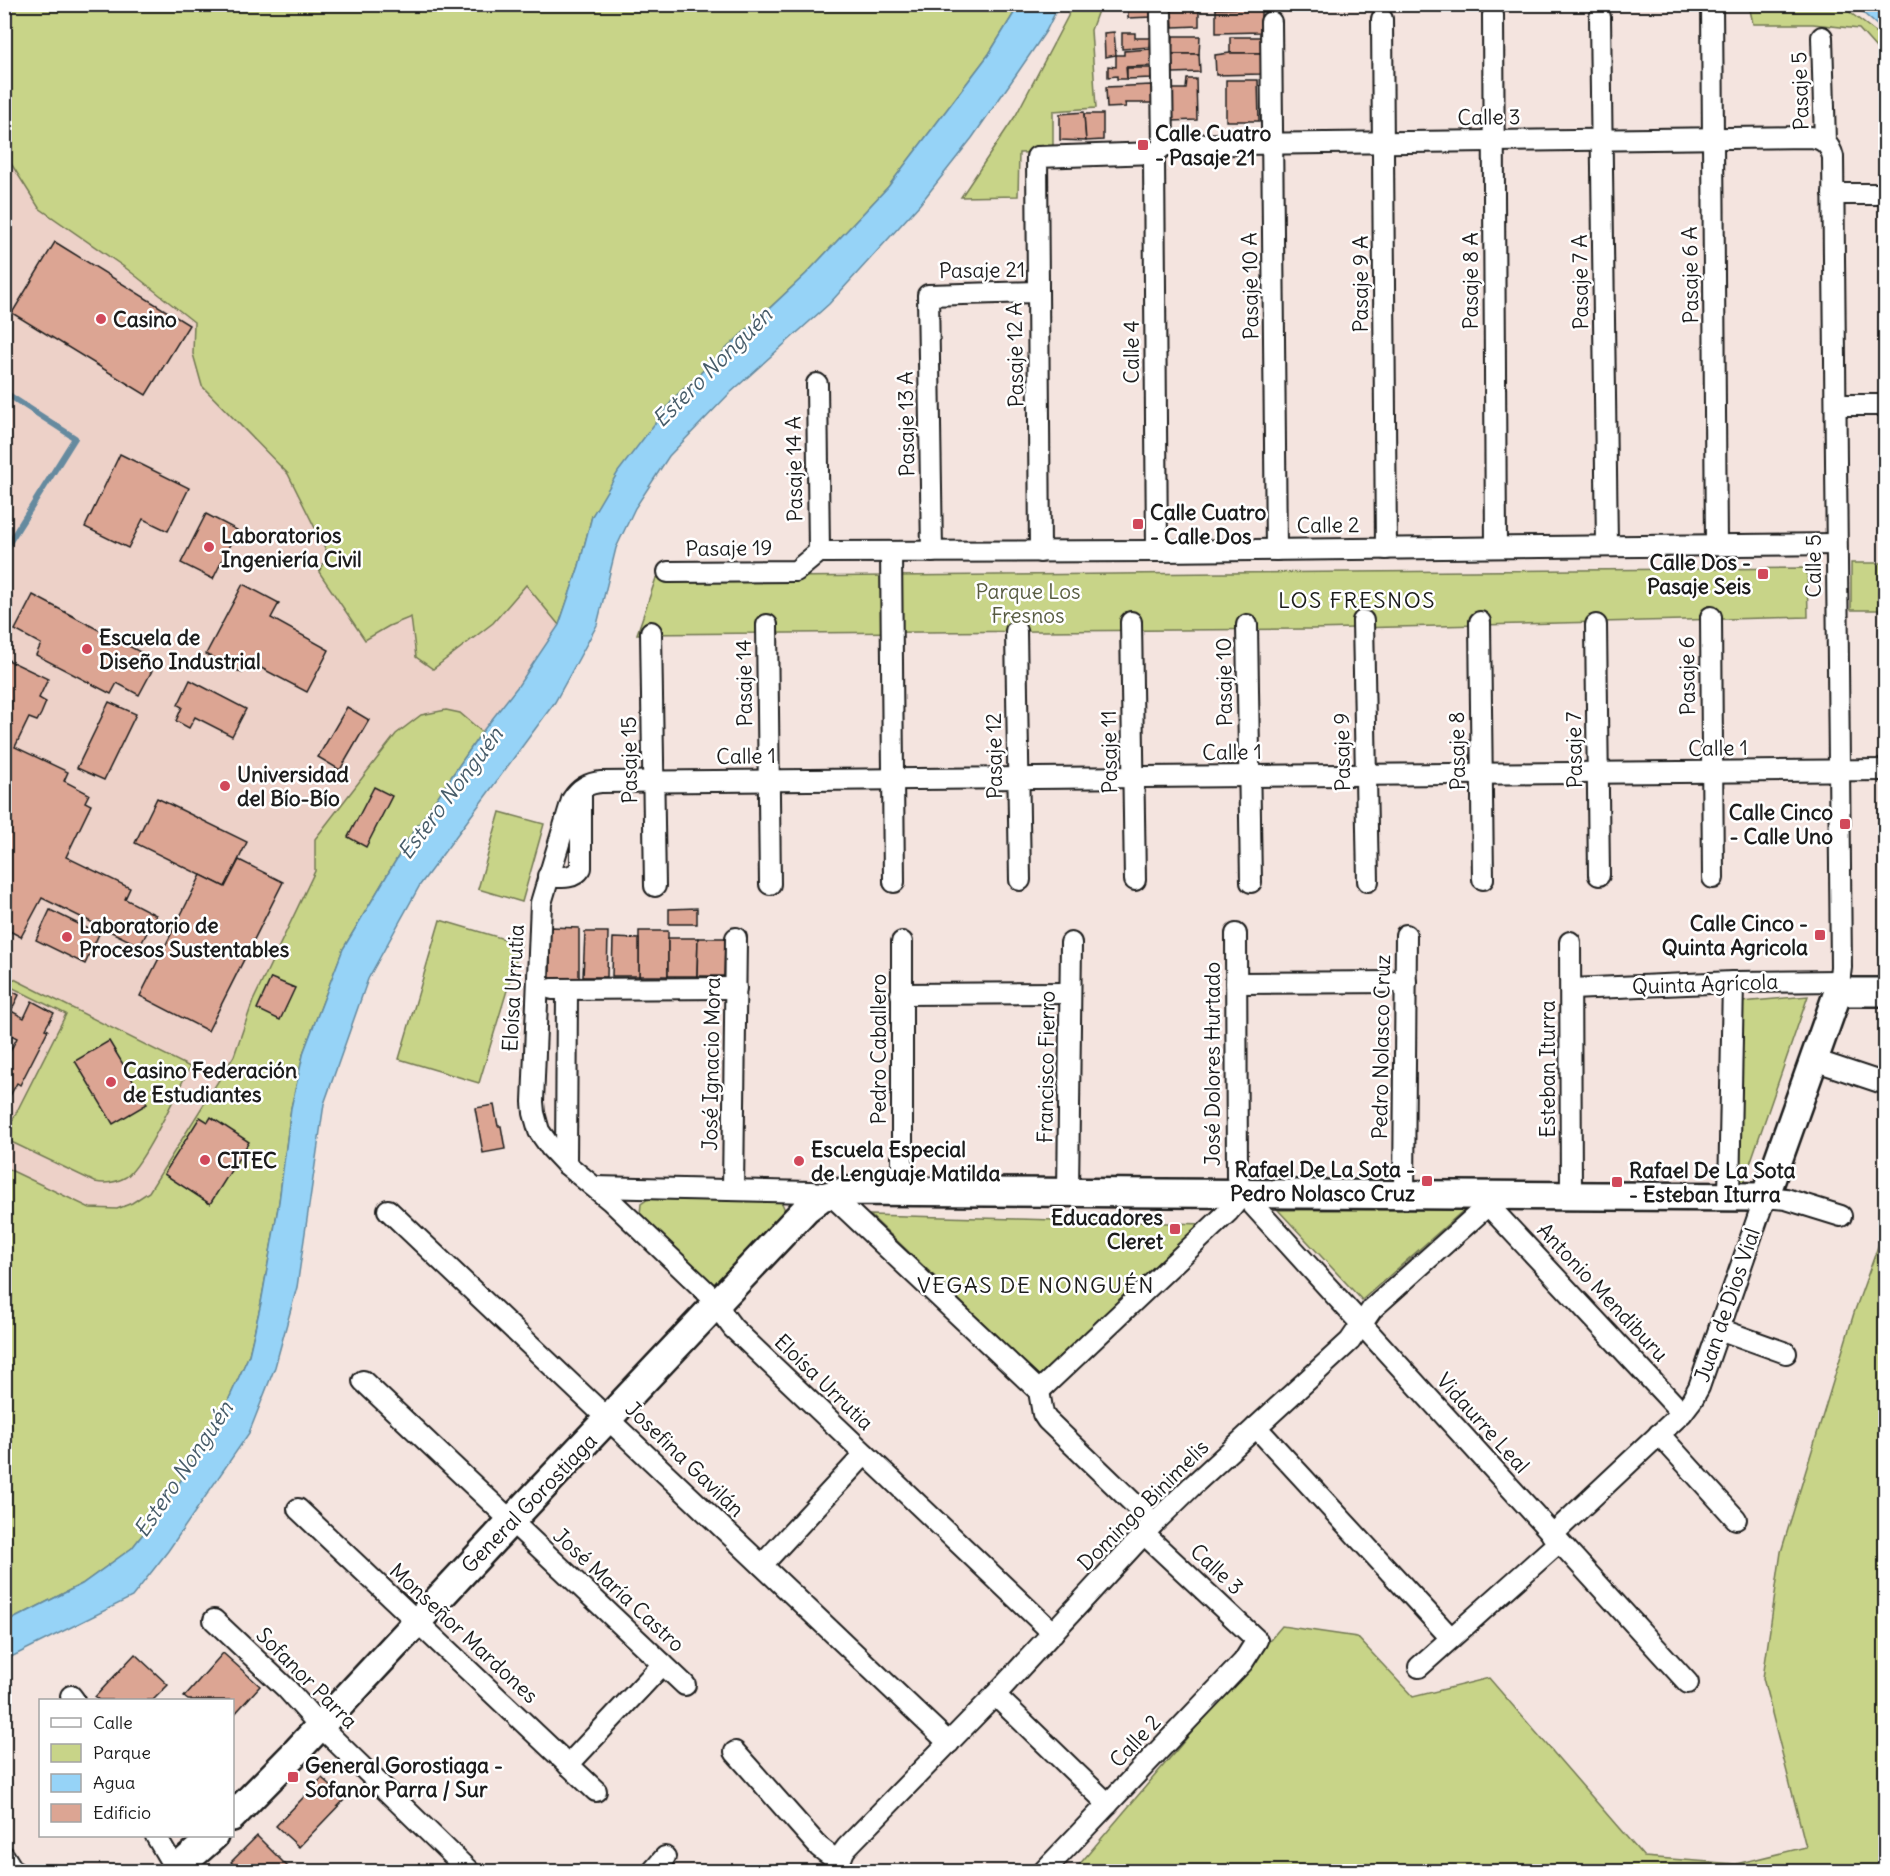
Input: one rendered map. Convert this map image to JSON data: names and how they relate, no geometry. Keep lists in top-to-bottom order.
{
  "streets": {
    "street": [
      "Pasaje 5",
      "Calle 3",
      "Pasaje 21",
      "Pasaje 6 A",
      "Pasaje 8 A",
      "Pasaje 7 A",
      "Pasaje 9 A",
      "Pasaje 10 A",
      "Calle 4",
      "Pasaje 12 A",
      "Pasaje 13 A",
      "Pasaje 14 A",
      "Calle 2",
      "Pasaje 19",
      "Calle 5",
      "Pasaje 6",
      "Pasaje 10",
      "Pasaje 14",
      "Calle 1",
      "Pasaje 7",
      "Pasaje 8",
      "Pasaje 11",
      "Pasaje 9",
      "Pasaje 12",
      "Pasaje 15",
      "Quinta Agrícola",
      "Eloísa Urrutia",
      "Pedro Nolasco Cruz",
      "Pedro Caballero",
      "José Ignacio Mora",
      "José Dolores Hurtado",
      "Francisco Fierro",
      "Esteban Iturra",
      "Antonio Mendiburu",
      "Juan de Dios Vial",
      "Vidaurre Leal",
      "Josefina Gavilán",
      "General Gorostiaga",
      "Domingo Binimelis",
      "José María Castro",
      "Monseñor Mardones",
      "Sofanor Parra"
    ]
  },
  "crossings": [
    ["Pasaje 5", "Calle 3"],
    ["Pasaje 5", "Calle 5"],
    ["Calle 3", "Pasaje 6 A"],
    ["Calle 3", "Pasaje 8 A"],
    ["Calle 3", "Pasaje 7 A"],
    ["Calle 3", "Pasaje 9 A"],
    ["Calle 3", "Pasaje 10 A"],
    ["Calle 3", "Calle 4"],
    ["Calle 3", "Pasaje 12 A"],
    ["Calle 3", "Calle 2"],
    ["Calle 3", "Calle 5"],
    ["Calle 3", "Domingo Binimelis"],
    ["Pasaje 21", "Pasaje 12 A"],
    ["Pasaje 21", "Pasaje 13 A"],
    ["Pasaje 6 A", "Calle 2"],
    ["Pasaje 8 A", "Calle 2"],
    ["Pasaje 7 A", "Calle 2"],
    ["Pasaje 9 A", "Calle 2"],
    ["Pasaje 10 A", "Calle 2"],
    ["Calle 4", "Calle 2"],
    ["Pasaje 12 A", "Calle 2"],
    ["Pasaje 13 A", "Calle 2"],
    ["Pasaje 14 A", "Calle 2"],
    ["Pasaje 14 A", "Pasaje 19"],
    ["Calle 2", "Pasaje 19"],
    ["Calle 2", "Calle 5"],
    ["Calle 5", "Calle 1"],
    ["Calle 5", "Quinta Agrícola"],
    ["Calle 5", "Juan de Dios Vial"],
    ["Pasaje 6", "Calle 1"],
    ["Pasaje 10", "Calle 1"],
    ["Pasaje 14", "Calle 1"],
    ["Calle 1", "Pasaje 7"],
    ["Calle 1", "Pasaje 8"],
    ["Calle 1", "Pasaje 11"],
    ["Calle 1", "Pasaje 9"],
    ["Calle 1", "Pasaje 12"],
    ["Calle 1", "Pasaje 15"],
    ["Quinta Agrícola", "Esteban Iturra"],
    ["Quinta Agrícola", "Juan de Dios Vial"],
    ["Eloísa Urrutia", "General Gorostiaga"],
    ["Eloísa Urrutia", "Domingo Binimelis"],
    ["José Dolores Hurtado", "Vidaurre Leal"],
    ["Antonio Mendiburu", "Juan de Dios Vial"],
    ["Antonio Mendiburu", "Domingo Binimelis"],
    ["Juan de Dios Vial", "Vidaurre Leal"],
    ["Vidaurre Leal", "Domingo Binimelis"],
    ["Josefina Gavilán", "General Gorostiaga"],
    ["Josefina Gavilán", "Domingo Binimelis"],
    ["General Gorostiaga", "José María Castro"],
    ["General Gorostiaga", "Monseñor Mardones"],
    ["General Gorostiaga", "Sofanor Parra"]
  ],
  "districts": ["LOS FRESNOS", "VEGAS DE NONGUÉN"],
  "water": ["Estero Nonguén"],
  "parks": ["Parque Los Fresnos"],
  "places": {
    "transit": [
      "Calle Cuatro - Pasaje 21",
      "Calle Cuatro - Calle Dos",
      "Calle Dos - Pasaje Seis",
      "Calle Cinco - Calle Uno",
      "Calle Cinco - Quinta Agricola",
      "Rafael De La Sota - Pedro Nolasco Cruz",
      "Rafael De La Sota - Esteban Iturra",
      "Educadores Cleret",
      "General Gorostiaga - Sofanor Parra / Sur"
    ],
    "other": [
      "Casino",
      "Laboratorios Ingeniería Civil",
      "Escuela de Diseño Industrial",
      "Universidad del Bío-Bío",
      "Laboratorio de Procesos Sustentables",
      "Casino Federación de Estudiantes",
      "CITEC",
      "Escuela Especial de Lenguaje Matilda"
    ]
  },
  "legend": [
    "Calle",
    "Parque",
    "Agua",
    "Edificio"
  ]
}
